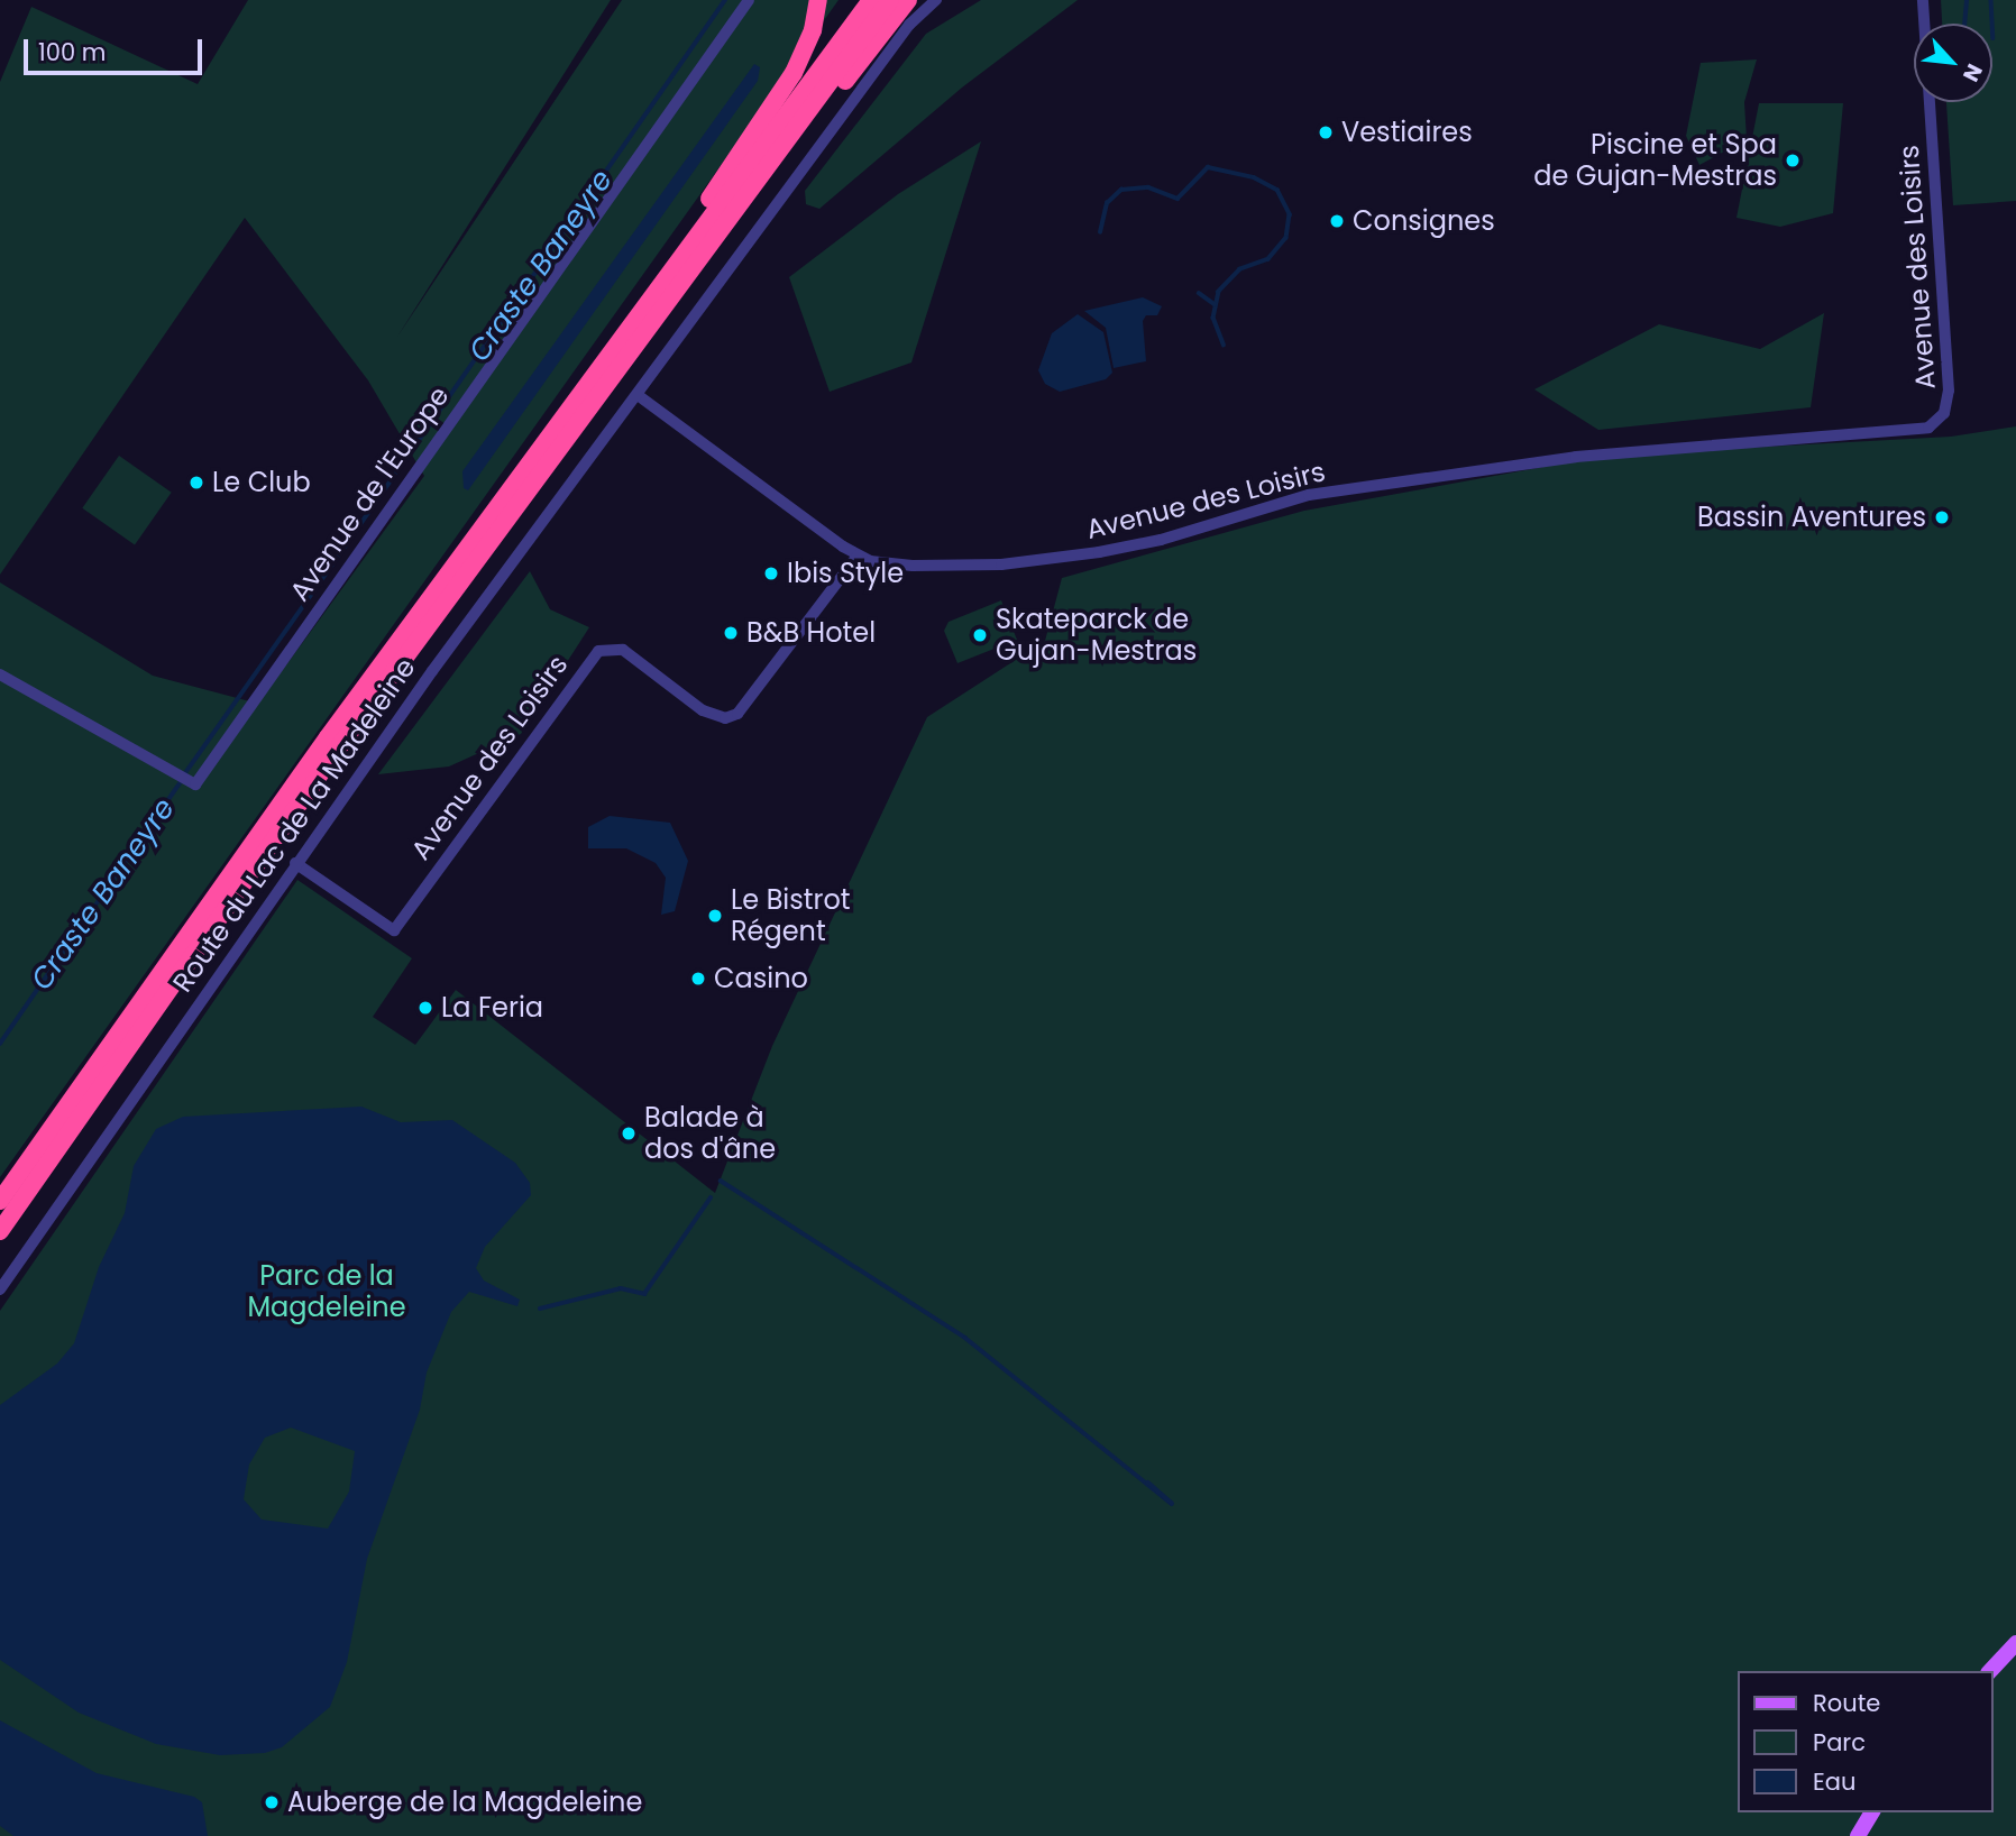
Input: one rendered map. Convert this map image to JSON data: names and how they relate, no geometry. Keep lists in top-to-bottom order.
{
  "streets": {
    "street": ["Avenue des Loisirs", "Avenue de l'Europe", "Route du Lac de La Madeleine"]
  },
  "crossings": [
    ["Avenue des Loisirs", "Route du Lac de La Madeleine"]
  ],
  "water": ["Craste Baneyre"],
  "parks": ["Parc de la Magdeleine"],
  "places": [
    "Vestiaires",
    "Piscine et Spa de Gujan-Mestras",
    "Consignes",
    "Le Club",
    "Bassin Aventures",
    "Ibis Style",
    "B&B Hotel",
    "Skateparck de Gujan-Mestras",
    "Le Bistrot Régent",
    "Casino",
    "La Feria",
    "Balade à dos d'âne",
    "Auberge de la Magdeleine"
  ],
  "legend": ["Route", "Parc", "Eau"],
  "scale_bar": "100 m",
  "north": "bottom right"
}
